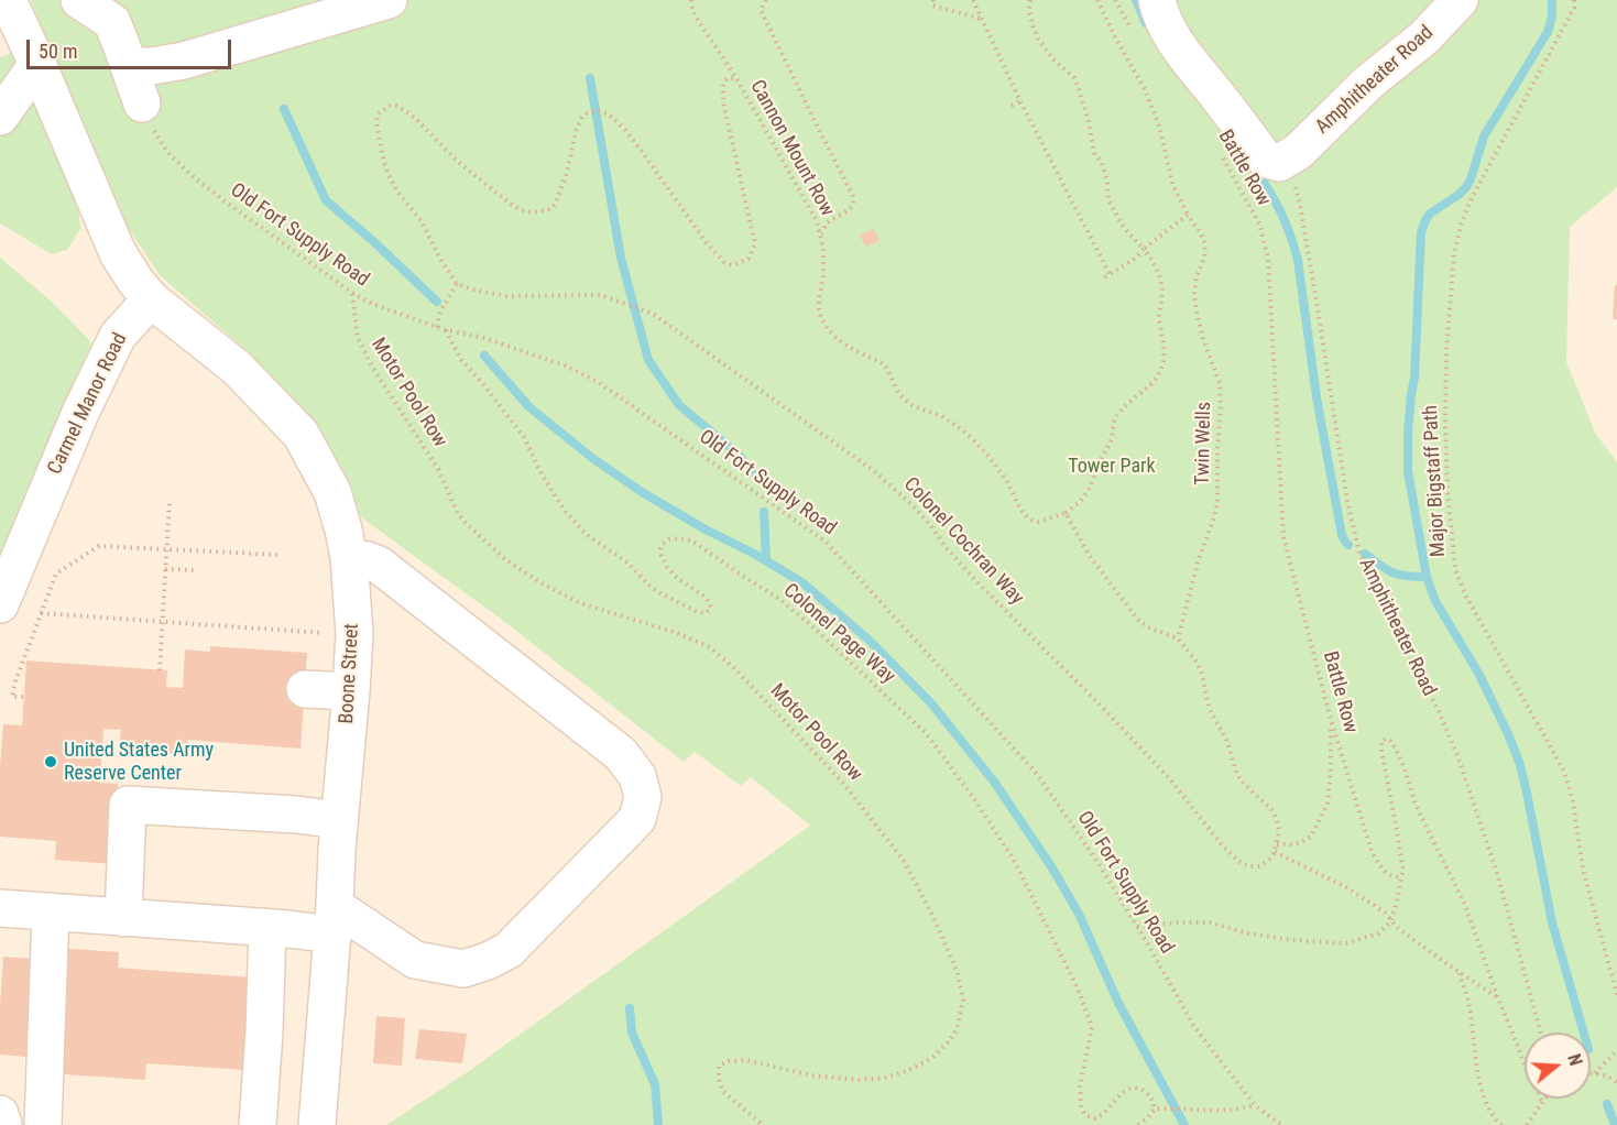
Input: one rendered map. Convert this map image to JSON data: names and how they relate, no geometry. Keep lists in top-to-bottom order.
{
  "streets": {
    "street": ["Amphitheater Road", "Carmel Manor Road", "Boone Street"],
    "path": [
      "Cannon Mount Row",
      "Battle Row",
      "Old Fort Supply Road",
      "Motor Pool Row",
      "Twin Wells",
      "Major Bigstaff Path",
      "Colonel Cochran Way",
      "Colonel Page Way"
    ]
  },
  "crossings": [
    ["Old Fort Supply Road", "Motor Pool Row"],
    ["Old Fort Supply Road", "Colonel Page Way"],
    ["Carmel Manor Road", "Boone Street"]
  ],
  "parks": ["Tower Park"],
  "places": ["United States Army Reserve Center"],
  "scale_bar": "50 m",
  "north": "right"
}
